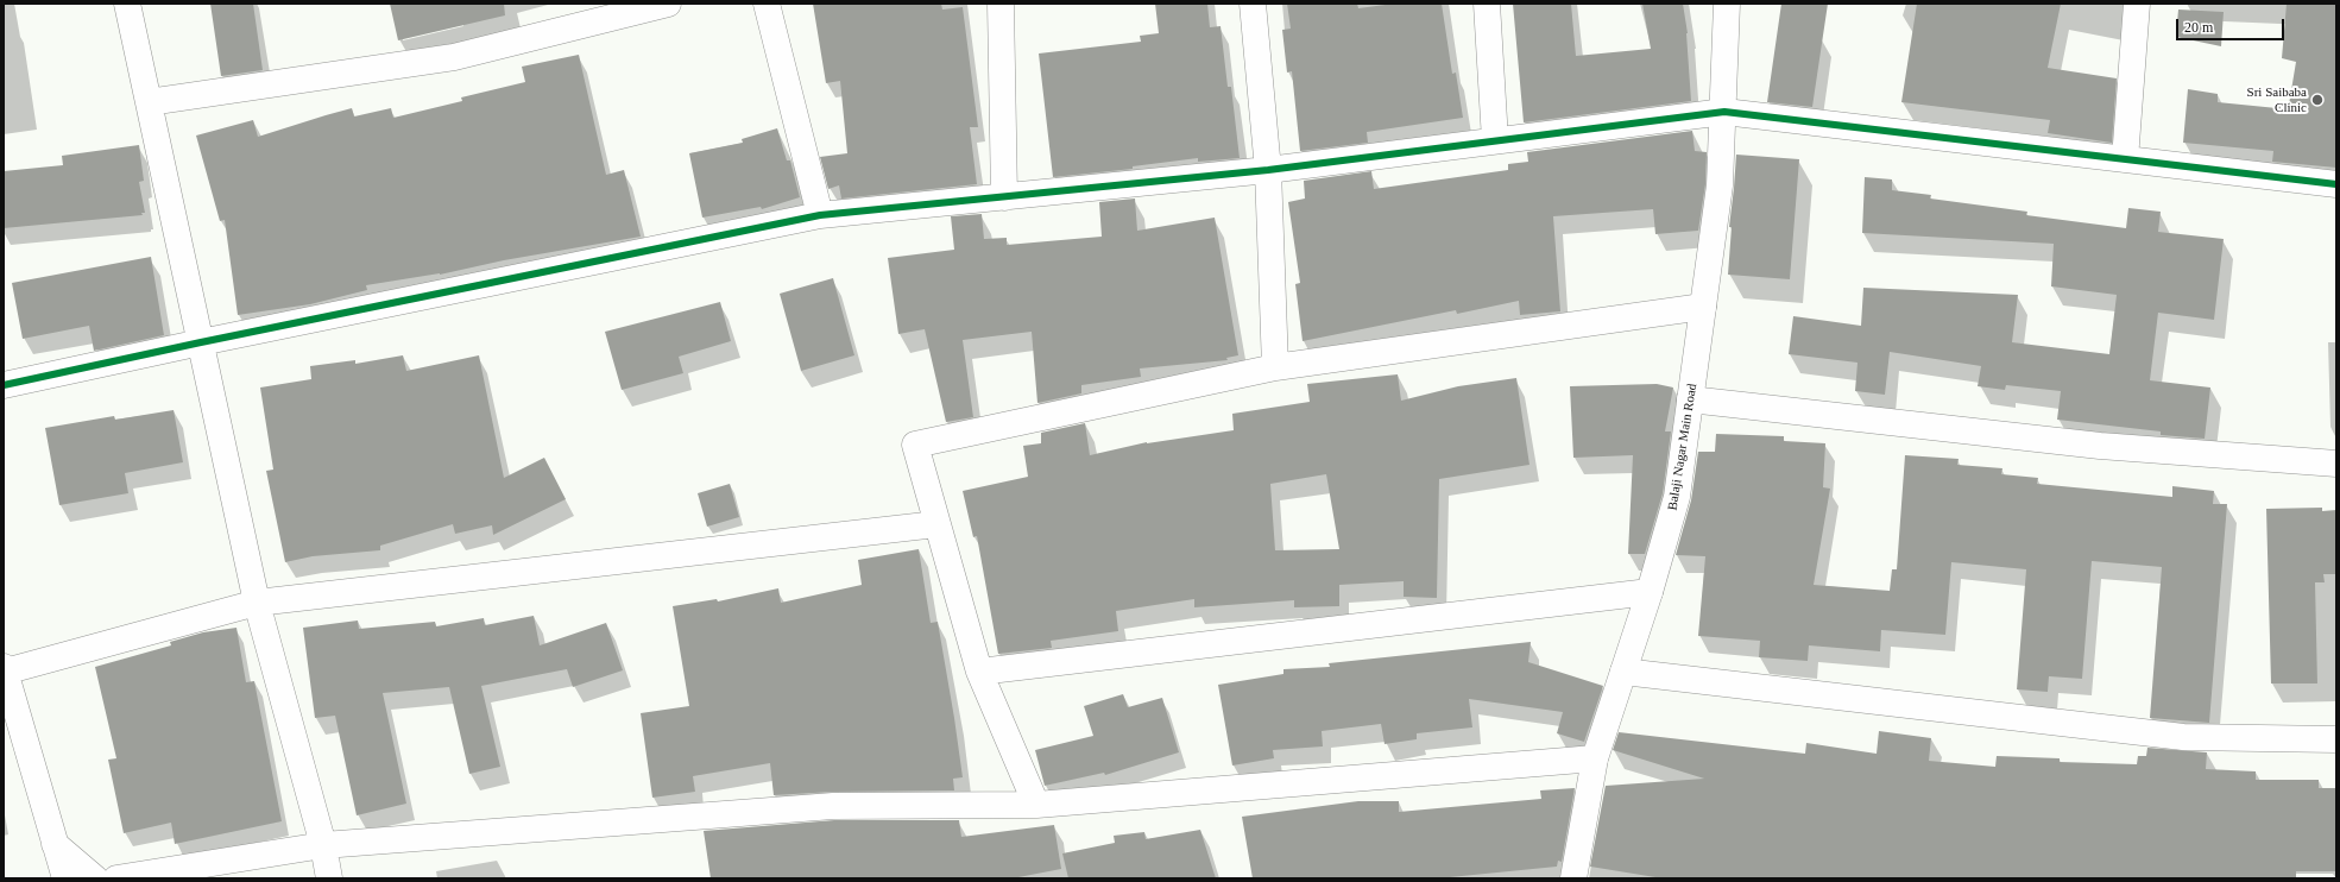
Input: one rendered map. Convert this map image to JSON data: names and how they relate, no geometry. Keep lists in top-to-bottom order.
{
  "streets": {
    "street": ["Balaji Nagar Main Road"]
  },
  "places": ["Sri Saibaba Clinic"],
  "scale_bar": "20 m"
}
